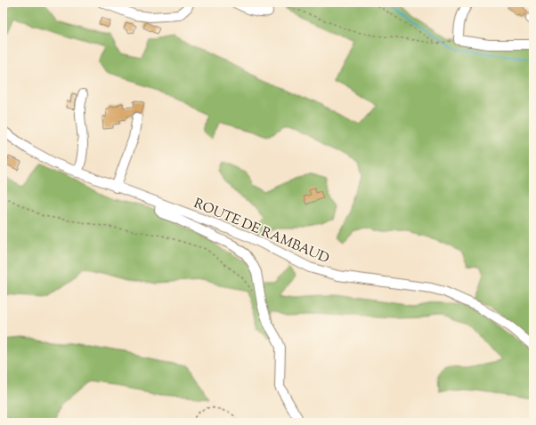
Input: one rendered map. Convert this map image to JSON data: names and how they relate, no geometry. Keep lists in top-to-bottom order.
{
  "streets": {
    "street": ["ROUTE DE RAMBAUD"]
  }
}
